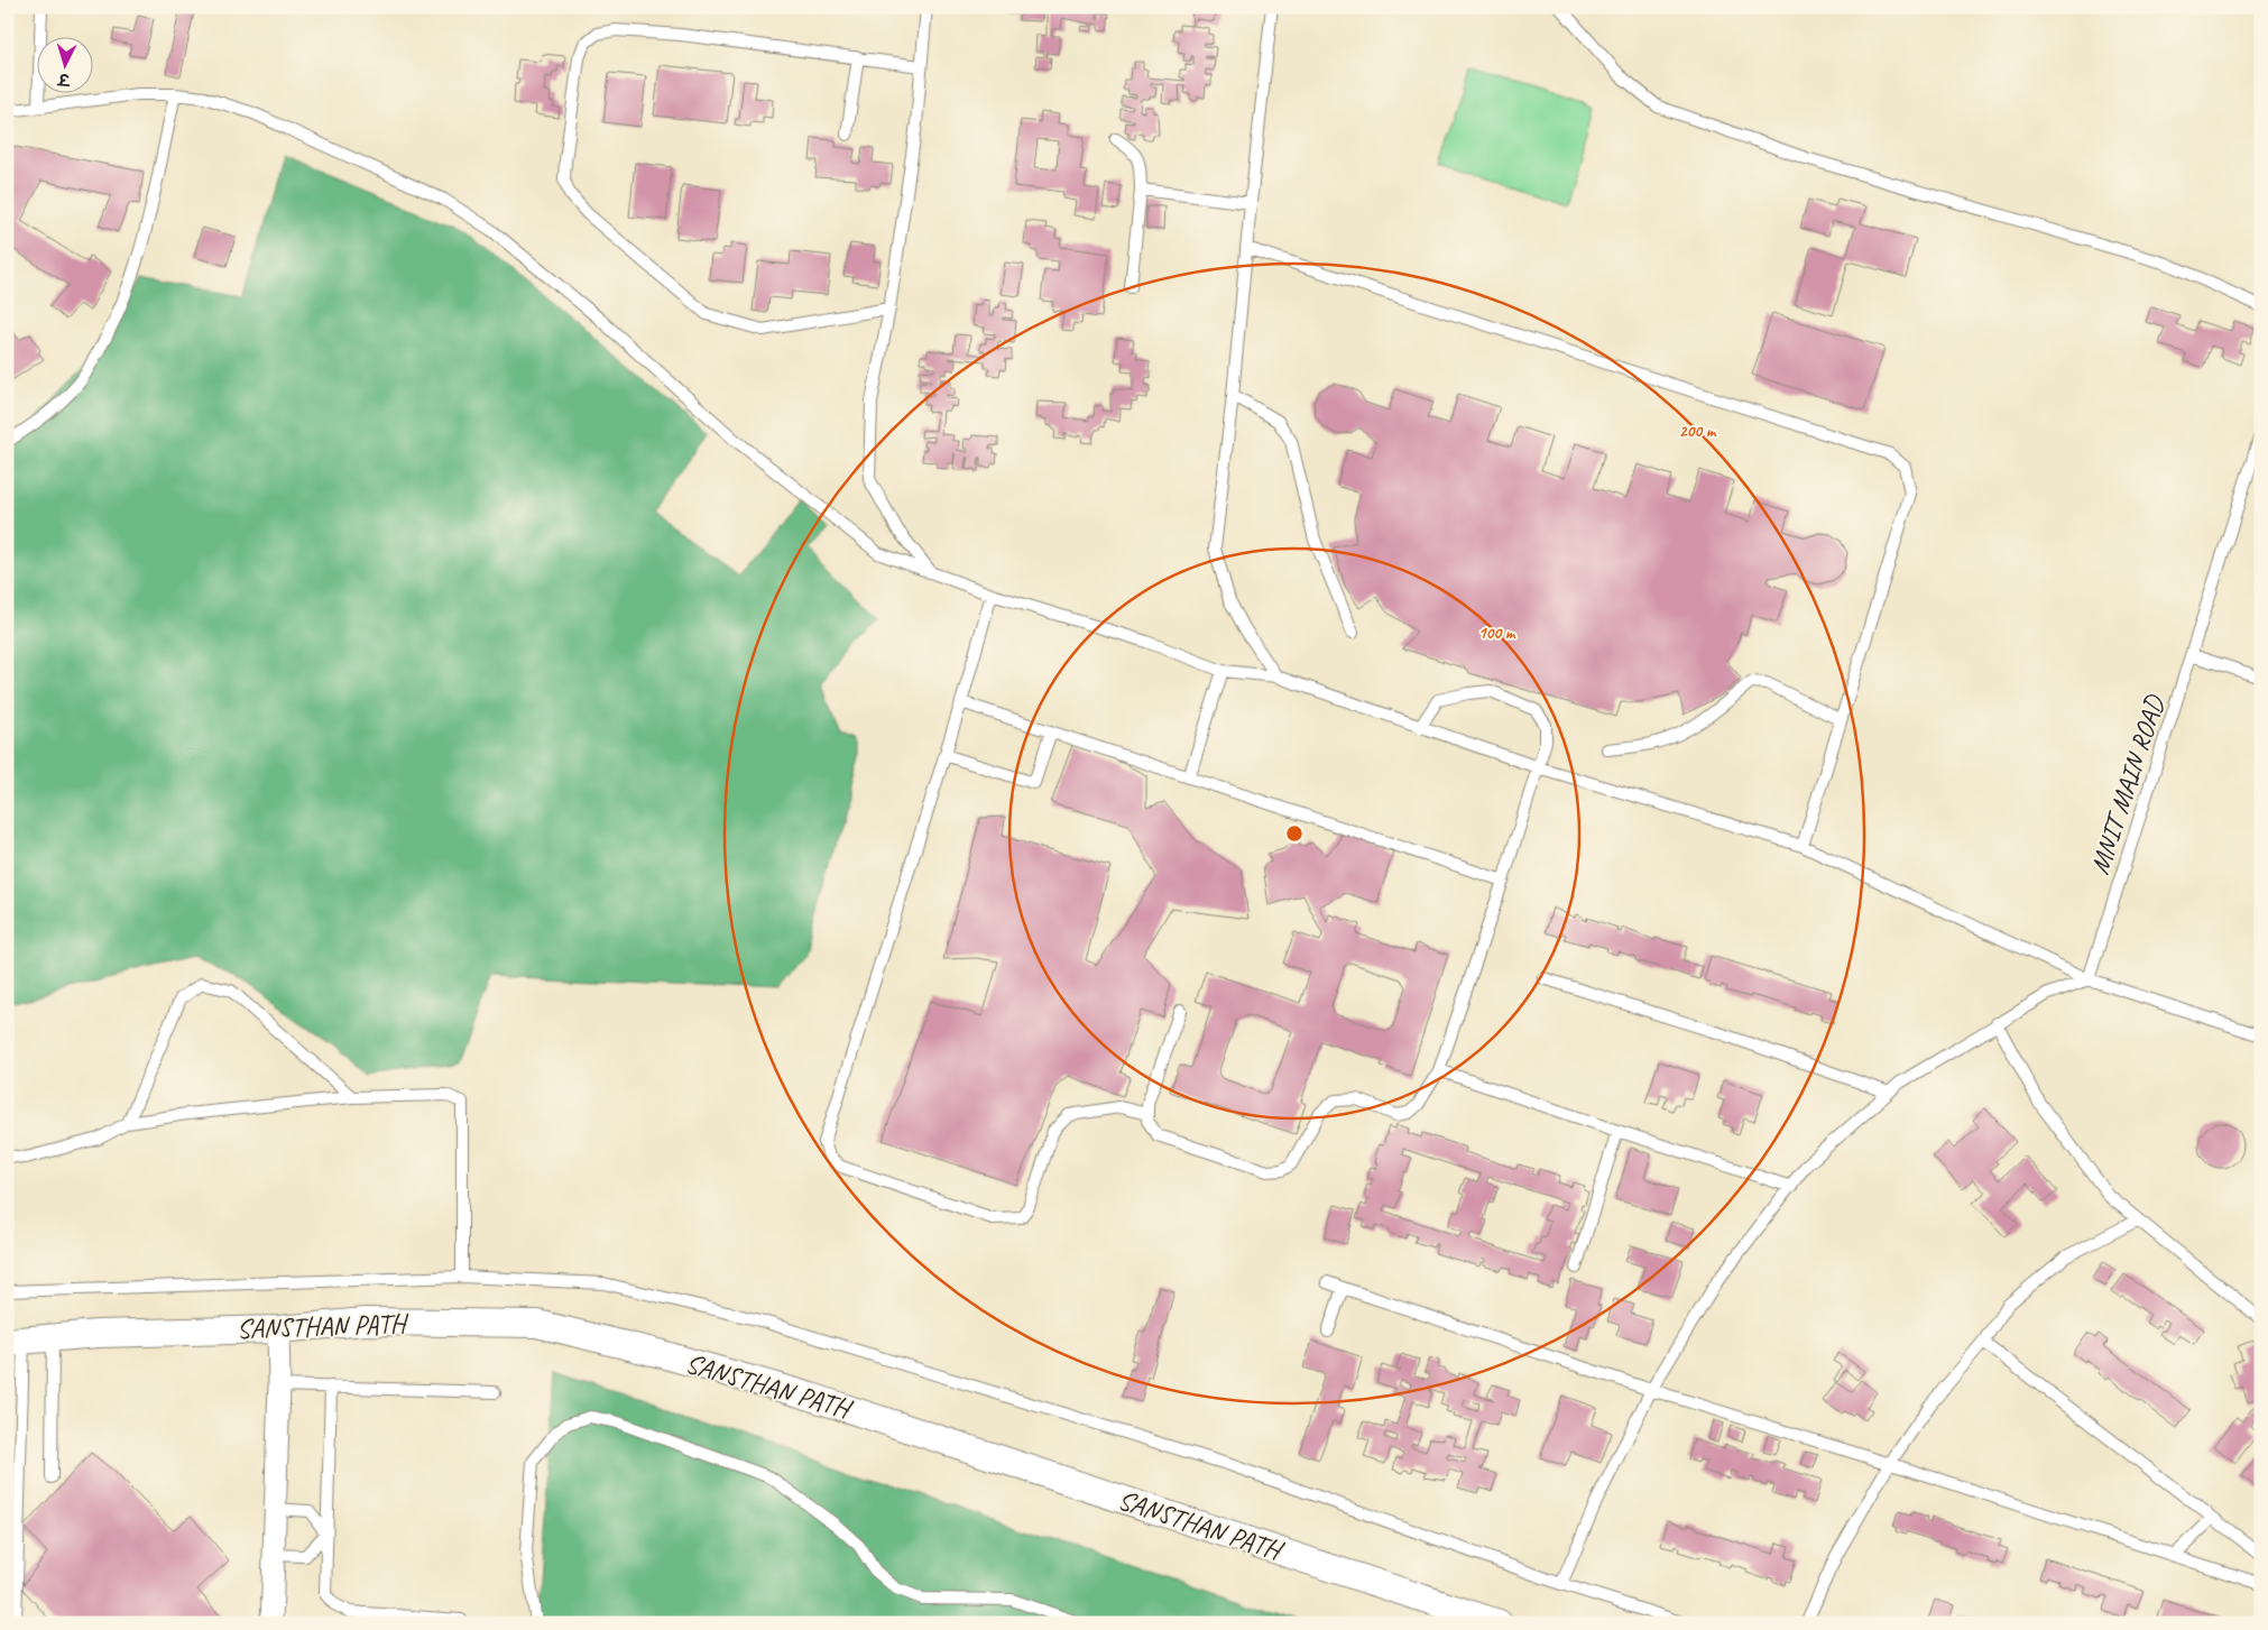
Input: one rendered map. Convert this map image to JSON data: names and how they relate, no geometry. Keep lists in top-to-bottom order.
{
  "streets": {
    "street": ["SANSTHAN PATH"],
    "lane": ["MNIT MAIN ROAD"]
  },
  "north": "bottom",
  "rings": ["200 m", "100 m"]
}
